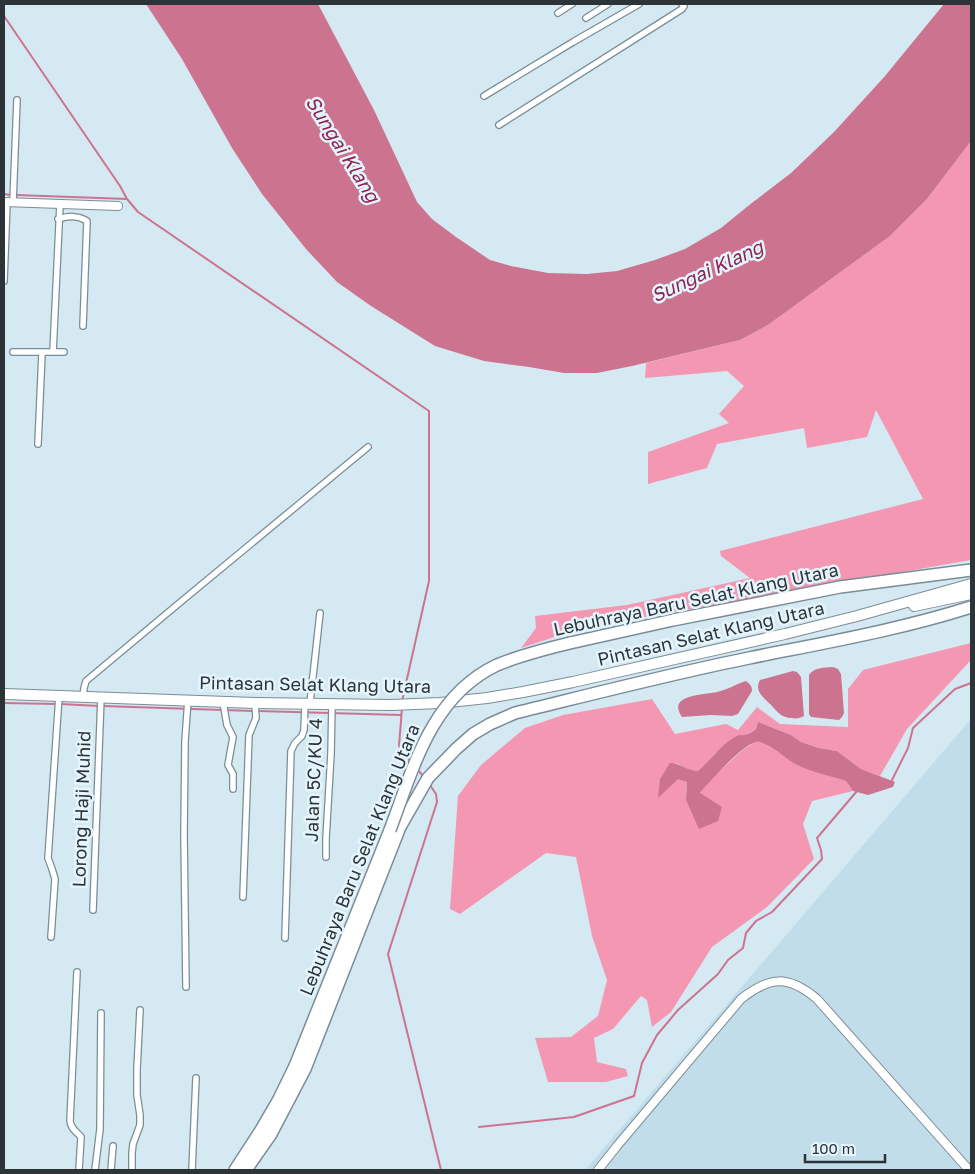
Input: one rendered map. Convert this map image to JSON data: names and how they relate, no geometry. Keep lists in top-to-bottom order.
{
  "streets": {
    "highway": ["Lebuhraya Baru Selat Klang Utara", "Pintasan Selat Klang Utara"],
    "street": ["Jalan 5C/KU 4", "Lorong Haji Muhid"]
  },
  "crossings": [
    ["Pintasan Selat Klang Utara", "Jalan 5C/KU 4"],
    ["Pintasan Selat Klang Utara", "Lorong Haji Muhid"]
  ],
  "water": ["Sungai Klang"],
  "scale_bar": "100 m"
}
